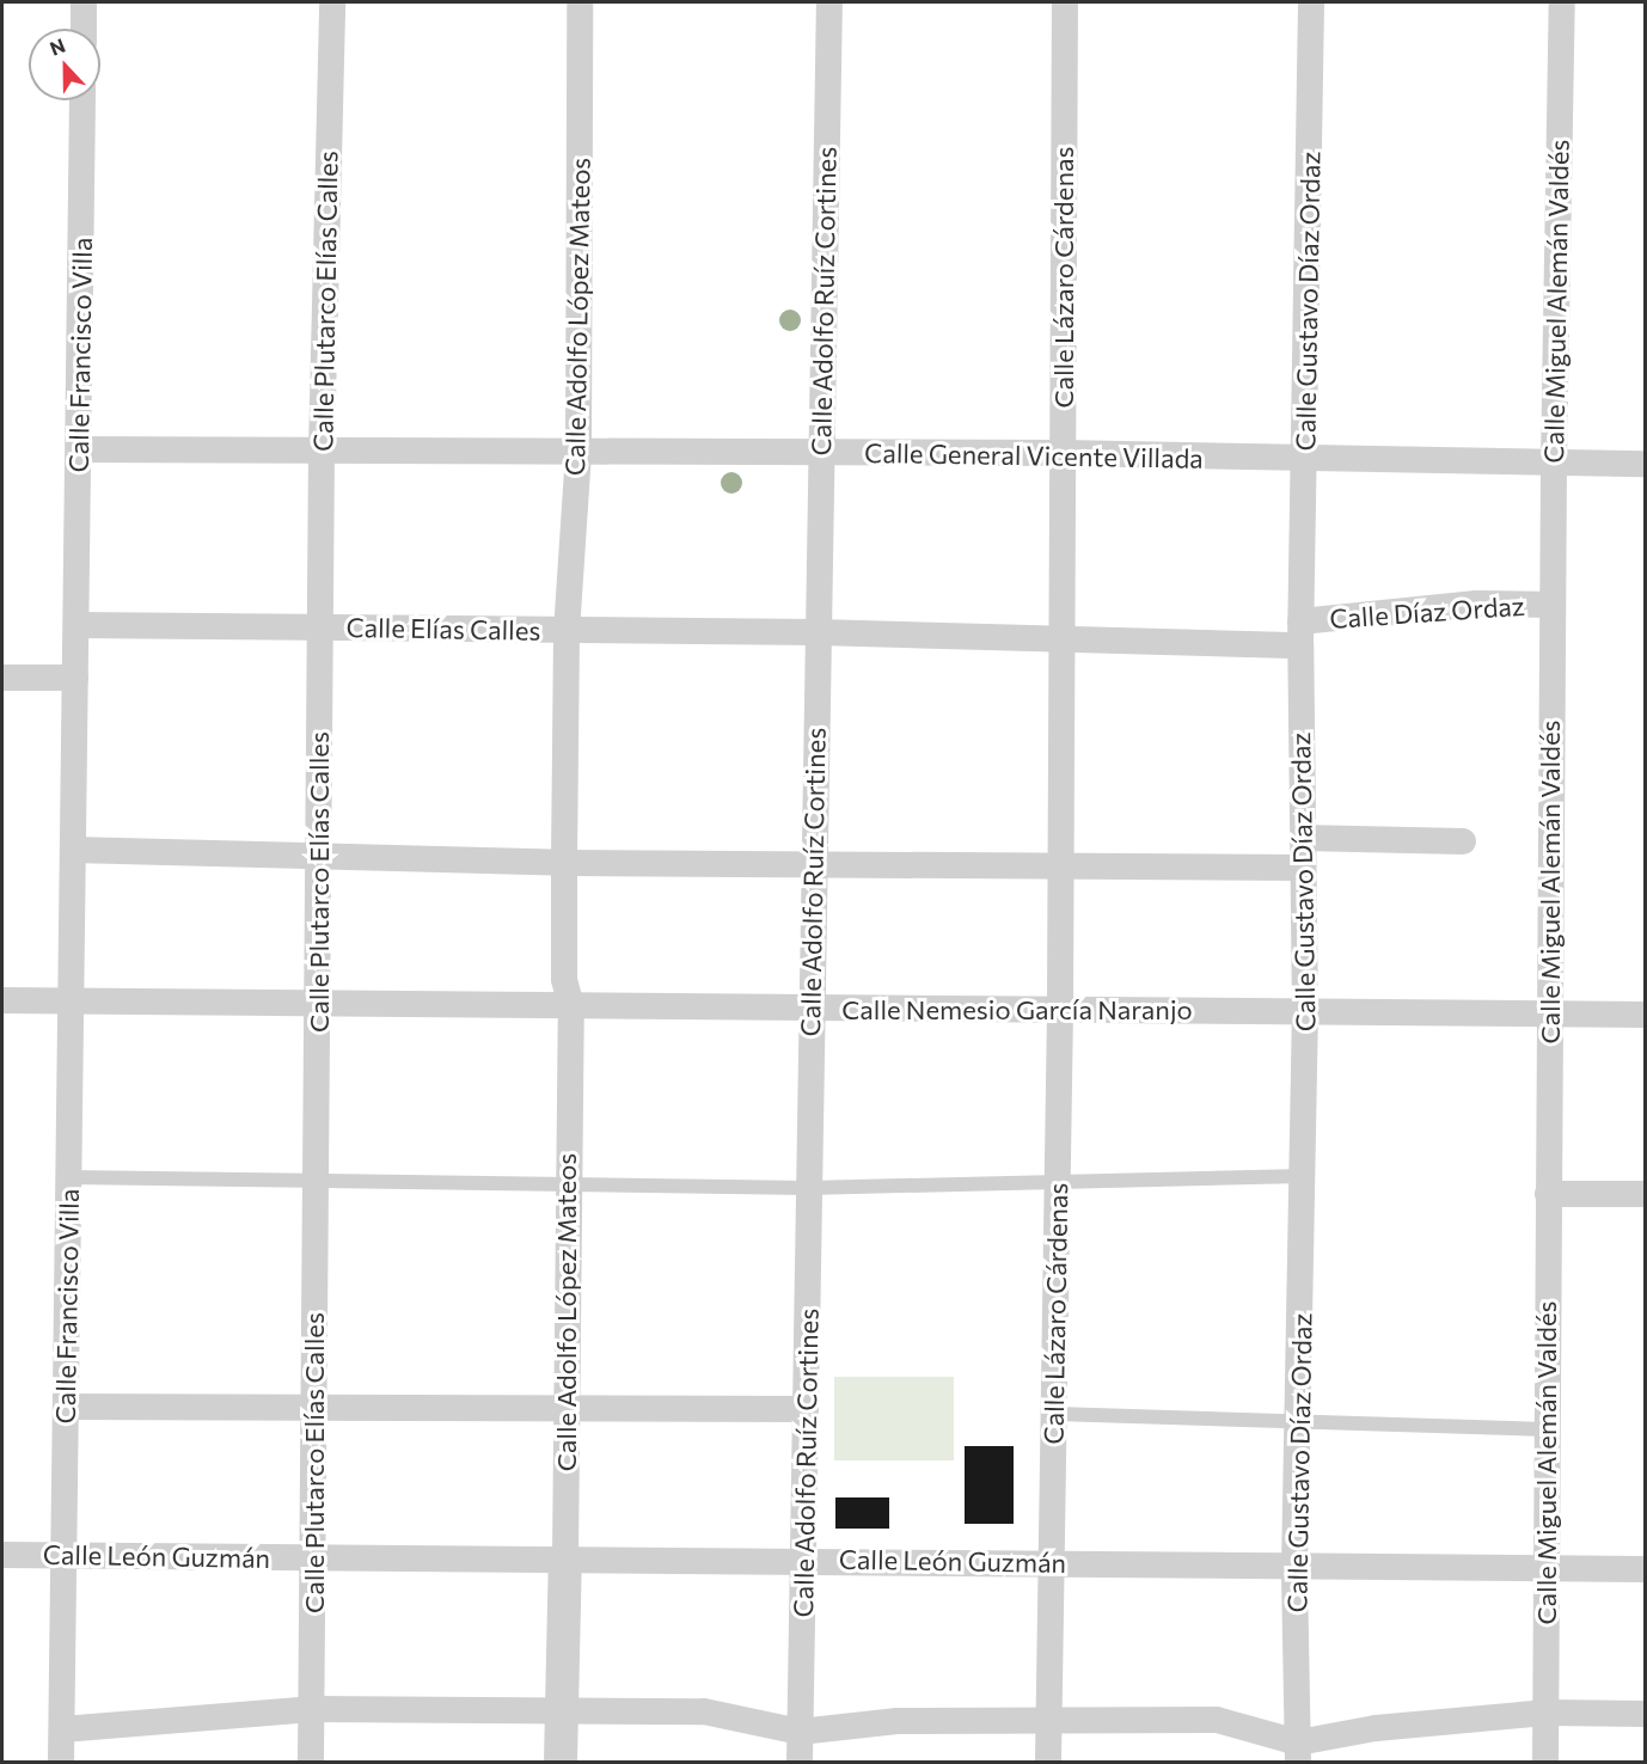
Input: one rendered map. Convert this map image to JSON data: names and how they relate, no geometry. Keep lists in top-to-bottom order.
{
  "streets": {
    "street": [
      "Calle Lázaro Cárdenas",
      "Calle Plutarco Elías Calles",
      "Calle Adolfo Ruíz Cortines",
      "Calle Gustavo Díaz Ordaz",
      "Calle Miguel Alemán Valdés",
      "Calle Adolfo López Mateos",
      "Calle Francisco Villa",
      "Calle General Vicente Villada",
      "Calle Díaz Ordaz",
      "Calle Elías Calles",
      "Calle Nemesio García Naranjo",
      "Calle León Guzmán"
    ]
  },
  "crossings": [
    ["Calle Lázaro Cárdenas", "Calle General Vicente Villada"],
    ["Calle Lázaro Cárdenas", "Calle Nemesio García Naranjo"],
    ["Calle Lázaro Cárdenas", "Calle León Guzmán"],
    ["Calle Plutarco Elías Calles", "Calle General Vicente Villada"],
    ["Calle Plutarco Elías Calles", "Calle Elías Calles"],
    ["Calle Plutarco Elías Calles", "Calle Nemesio García Naranjo"],
    ["Calle Plutarco Elías Calles", "Calle León Guzmán"],
    ["Calle Adolfo Ruíz Cortines", "Calle General Vicente Villada"],
    ["Calle Adolfo Ruíz Cortines", "Calle Nemesio García Naranjo"],
    ["Calle Adolfo Ruíz Cortines", "Calle León Guzmán"],
    ["Calle Gustavo Díaz Ordaz", "Calle General Vicente Villada"],
    ["Calle Gustavo Díaz Ordaz", "Calle Díaz Ordaz"],
    ["Calle Gustavo Díaz Ordaz", "Calle Nemesio García Naranjo"],
    ["Calle Gustavo Díaz Ordaz", "Calle León Guzmán"],
    ["Calle Miguel Alemán Valdés", "Calle General Vicente Villada"],
    ["Calle Miguel Alemán Valdés", "Calle Díaz Ordaz"],
    ["Calle Miguel Alemán Valdés", "Calle Nemesio García Naranjo"],
    ["Calle Miguel Alemán Valdés", "Calle León Guzmán"],
    ["Calle Adolfo López Mateos", "Calle General Vicente Villada"],
    ["Calle Adolfo López Mateos", "Calle Elías Calles"],
    ["Calle Adolfo López Mateos", "Calle Nemesio García Naranjo"],
    ["Calle Adolfo López Mateos", "Calle León Guzmán"],
    ["Calle Francisco Villa", "Calle General Vicente Villada"],
    ["Calle Francisco Villa", "Calle Nemesio García Naranjo"],
    ["Calle Francisco Villa", "Calle León Guzmán"]
  ],
  "north": "top"
}
